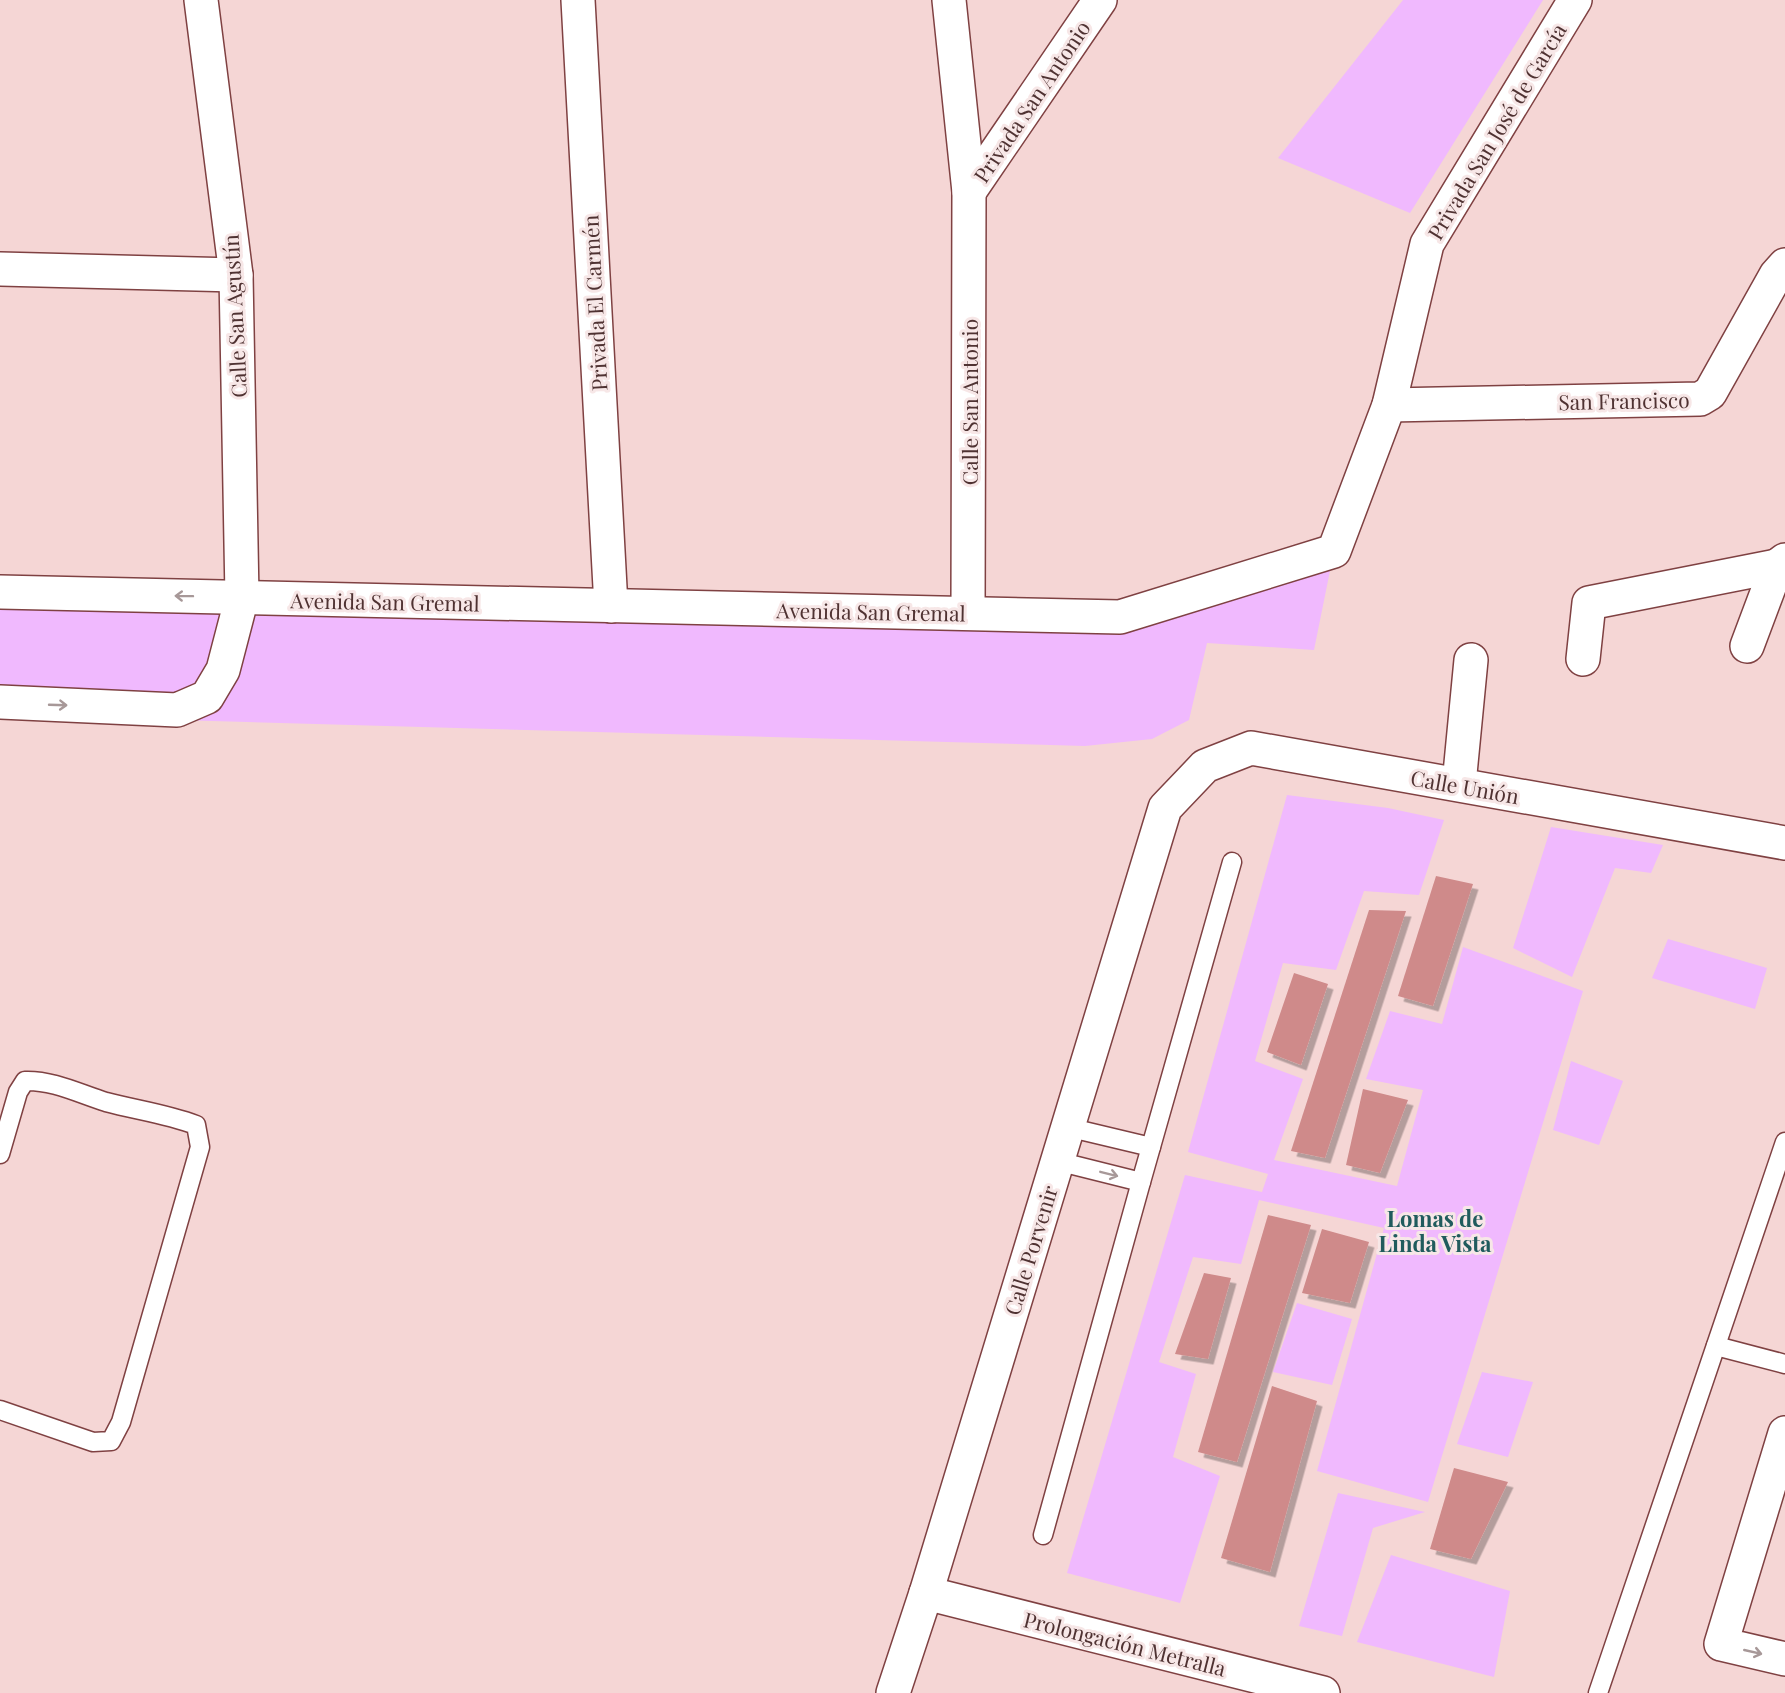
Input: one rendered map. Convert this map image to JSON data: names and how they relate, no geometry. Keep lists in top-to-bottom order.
{
  "streets": {
    "street": [
      "Privada San Antonio",
      "Privada San José de García",
      "Privada El Carmén",
      "Calle San Agustín",
      "San Francisco",
      "Calle San Antonio",
      "Avenida San Gremal",
      "Calle Unión",
      "Calle Porvenir",
      "Prolongación Metralla"
    ]
  },
  "crossings": [
    ["Privada San Antonio", "Calle San Antonio"],
    ["Privada San José de García", "San Francisco"],
    ["Privada San José de García", "Avenida San Gremal"],
    ["Privada El Carmén", "Avenida San Gremal"],
    ["Calle San Agustín", "Avenida San Gremal"],
    ["San Francisco", "Avenida San Gremal"],
    ["Calle San Antonio", "Avenida San Gremal"],
    ["Calle Unión", "Calle Porvenir"],
    ["Calle Porvenir", "Prolongación Metralla"]
  ],
  "districts": ["Lomas de Linda Vista"]
}
